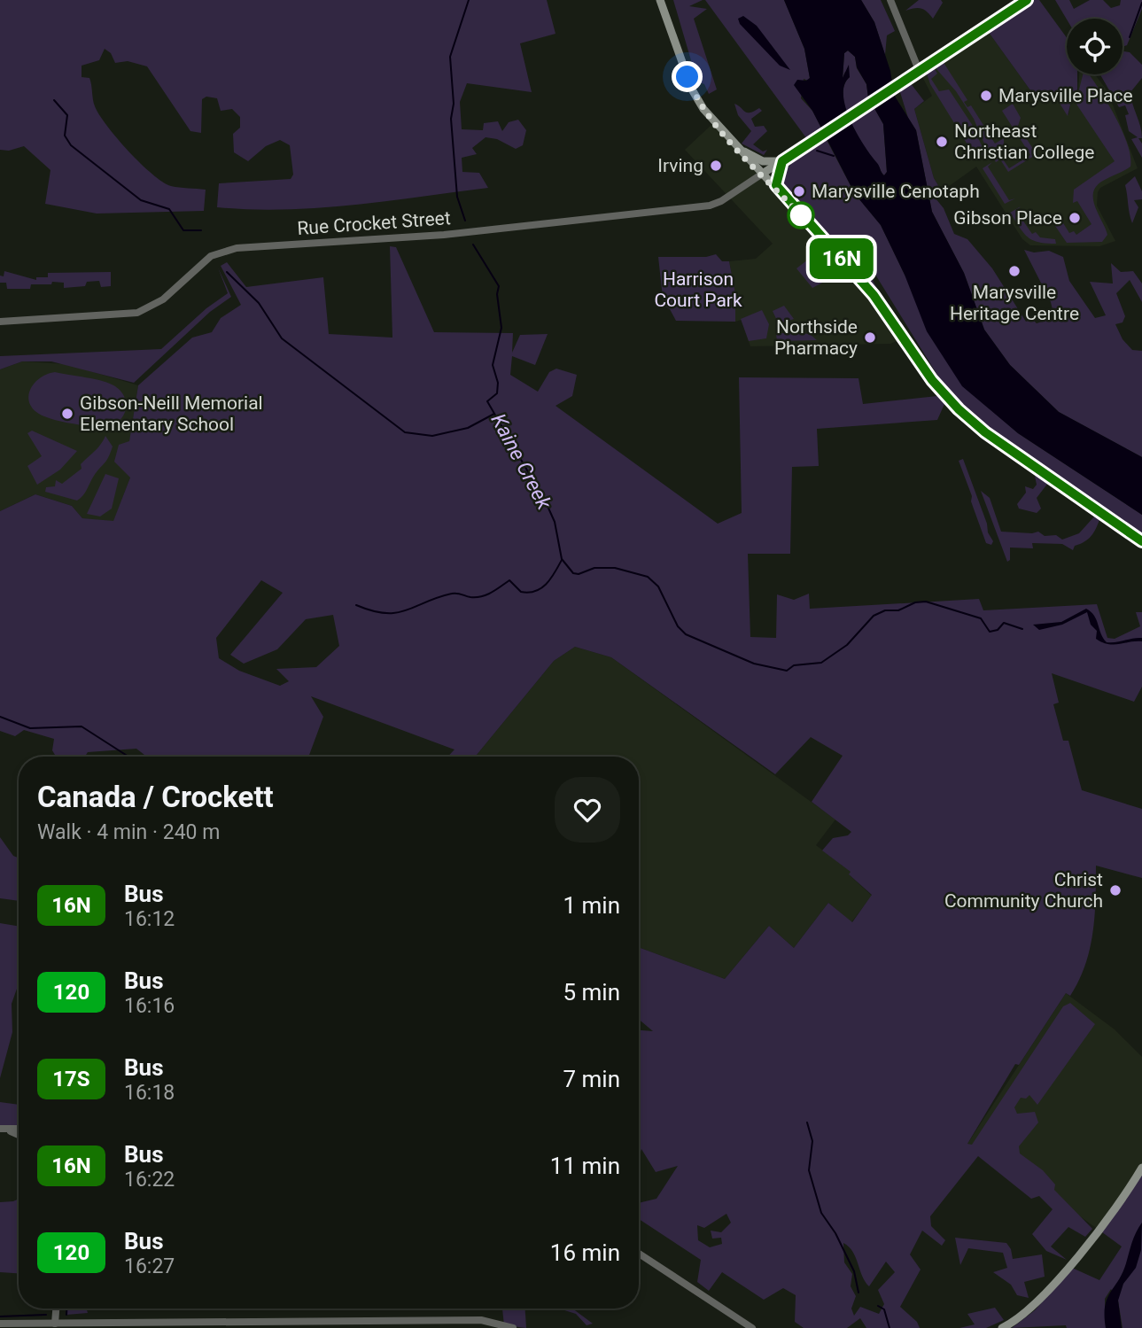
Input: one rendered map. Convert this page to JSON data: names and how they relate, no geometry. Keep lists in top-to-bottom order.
{
  "streets": {
    "street": ["Rue Crocket Street"]
  },
  "water": ["Kaine Creek"],
  "parks": ["Harrison Court Park"],
  "places": [
    "Marysville Place",
    "Northeast Christian College",
    "Irving",
    "Marysville Cenotaph",
    "Gibson Place",
    "Marysville Heritage Centre",
    "Northside Pharmacy",
    "Gibson-Neill Memorial Elementary School",
    "Christ Community Church"
  ],
  "lines": ["bus line 16N"],
  "page": {
    "on_map": "16N",
    "heading": ["Canada / Crockett", "Walk · 4 min · 240 m"],
    "list": [
      {
        "mark": "16N",
        "name": "Bus",
        "note": "16:12",
        "value": "1 min"
      },
      {
        "mark": "120",
        "name": "Bus",
        "note": "16:16",
        "value": "5 min"
      },
      {
        "mark": "17S",
        "name": "Bus",
        "note": "16:18",
        "value": "7 min"
      },
      {
        "mark": "16N",
        "name": "Bus",
        "note": "16:22",
        "value": "11 min"
      },
      {
        "mark": "120",
        "name": "Bus",
        "note": "16:27",
        "value": "16 min"
      }
    ]
  }
}
